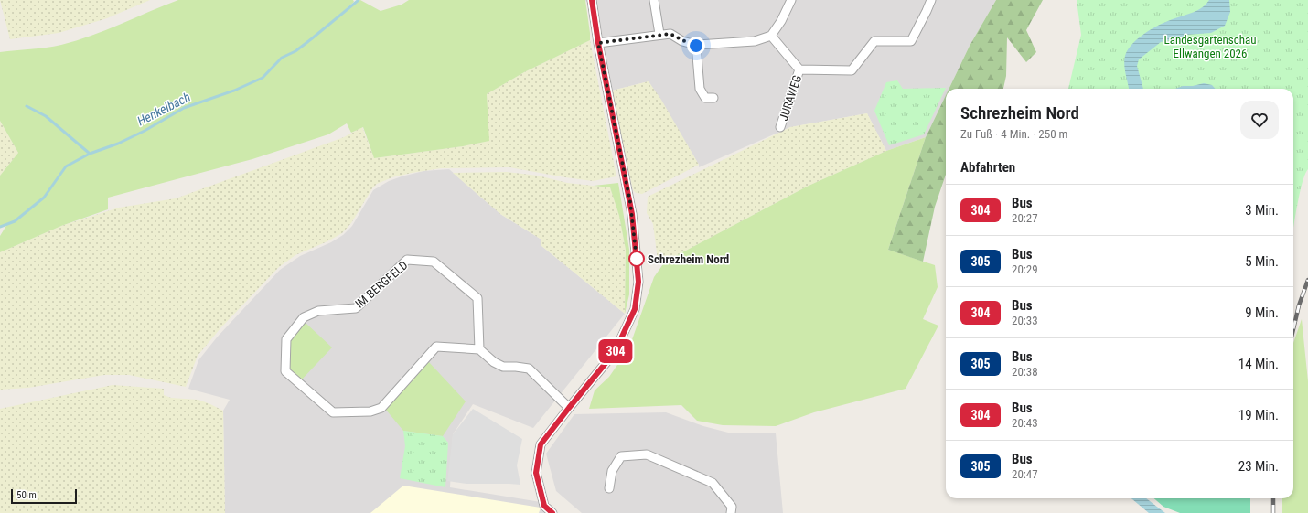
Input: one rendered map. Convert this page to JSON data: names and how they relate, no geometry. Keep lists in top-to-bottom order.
{
  "streets": {
    "street": ["JURAWEG", "IM BERGFELD"]
  },
  "water": ["Henkelbach"],
  "parks": ["Landesgartenschau Ellwangen 2026"],
  "places": ["Schrezheim Nord"],
  "lines": ["bus line 304"],
  "scale_bar": "50 m",
  "page": {
    "on_map": "304",
    "heading": [
      ["Schrezheim Nord", "Zu Fuß · 4 Min. · 250 m"],
      "Abfahrten"
    ],
    "list": [
      {
        "mark": "304",
        "name": "Bus",
        "note": "20:27",
        "value": "3 Min."
      },
      {
        "mark": "305",
        "name": "Bus",
        "note": "20:29",
        "value": "5 Min."
      },
      {
        "mark": "304",
        "name": "Bus",
        "note": "20:33",
        "value": "9 Min."
      },
      {
        "mark": "305",
        "name": "Bus",
        "note": "20:38",
        "value": "14 Min."
      },
      {
        "mark": "304",
        "name": "Bus",
        "note": "20:43",
        "value": "19 Min."
      },
      {
        "mark": "305",
        "name": "Bus",
        "note": "20:47",
        "value": "23 Min."
      }
    ],
    "scale": "50 m"
  }
}
